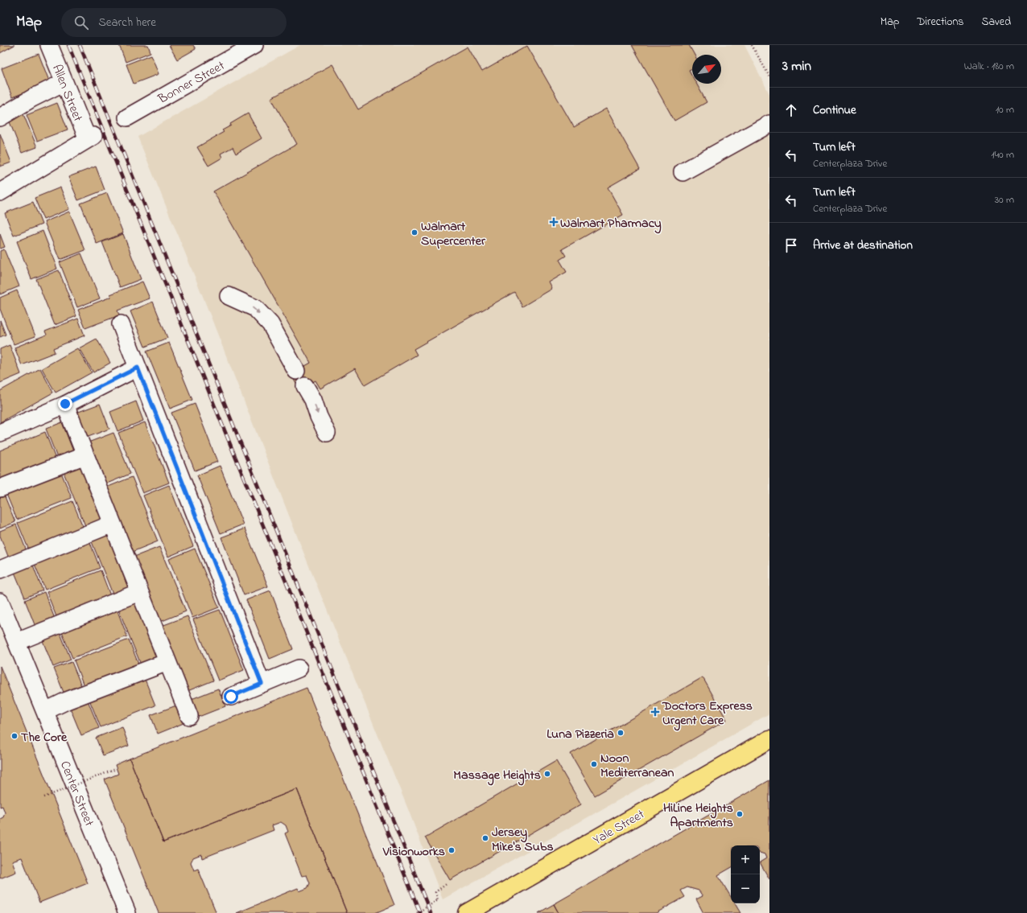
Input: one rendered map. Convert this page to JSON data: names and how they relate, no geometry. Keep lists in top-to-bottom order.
{
  "streets": {
    "main road": ["Yale Street"],
    "street": ["Bonner Street", "Allen Street", "Center Street"]
  },
  "places": {
    "health": ["Walmart Pharmacy", "Doctors Express Urgent Care"],
    "other": [
      "Walmart Supercenter",
      "Luna Pizzeria",
      "The Core",
      "Noon Mediterranean",
      "Massage Heights",
      "HiLine Heights Apartments",
      "Jersey Mike's Subs",
      "Visionworks"
    ]
  },
  "north": "top right",
  "page": {
    "header": "Map",
    "search": "Search here",
    "nav": ["Map", "Directions", "Saved"],
    "heading": ["3 min", "Walk · 180 m"],
    "list": [
      ["Continue", "10 m"],
      ["Turn left", "Centerplaza Drive", "140 m"],
      ["Turn left", "Centerplaza Drive", "30 m"],
      "Arrive at destination"
    ],
    "map_buttons": ["+", "−"]
  }
}
